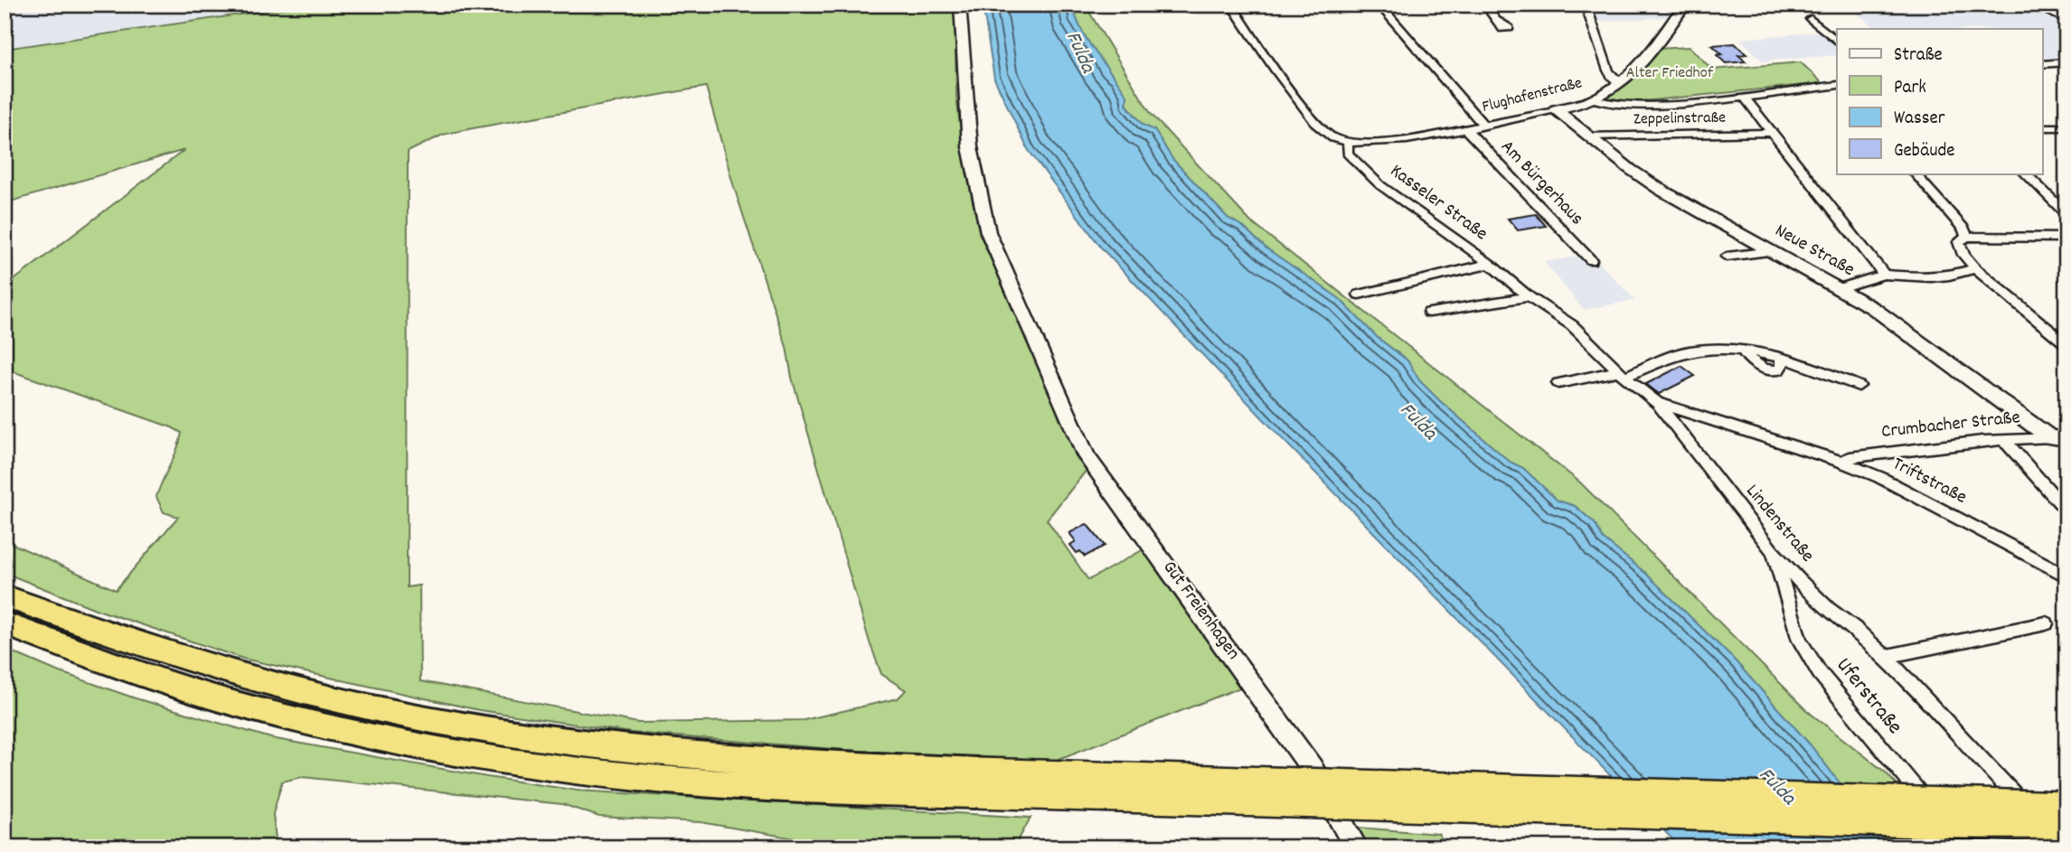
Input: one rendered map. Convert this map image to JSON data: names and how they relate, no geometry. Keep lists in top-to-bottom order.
{
  "streets": {
    "street": [
      "Flughafenstraße",
      "Zeppelinstraße",
      "Am Bürgerhaus",
      "Kasseler Straße",
      "Neue Straße",
      "Crumbacher Straße",
      "Triftstraße",
      "Lindenstraße",
      "Gut Freienhagen",
      "Uferstraße"
    ]
  },
  "crossings": [
    ["Flughafenstraße", "Am Bürgerhaus"],
    ["Flughafenstraße", "Kasseler Straße"],
    ["Flughafenstraße", "Neue Straße"],
    ["Zeppelinstraße", "Neue Straße"],
    ["Kasseler Straße", "Triftstraße"],
    ["Kasseler Straße", "Lindenstraße"],
    ["Neue Straße", "Crumbacher Straße"],
    ["Crumbacher Straße", "Triftstraße"],
    ["Triftstraße", "Lindenstraße"],
    ["Lindenstraße", "Uferstraße"]
  ],
  "water": ["Fulda"],
  "parks": ["Alter Friedhof"],
  "legend": [
    "Straße",
    "Park",
    "Wasser",
    "Gebäude"
  ]
}
